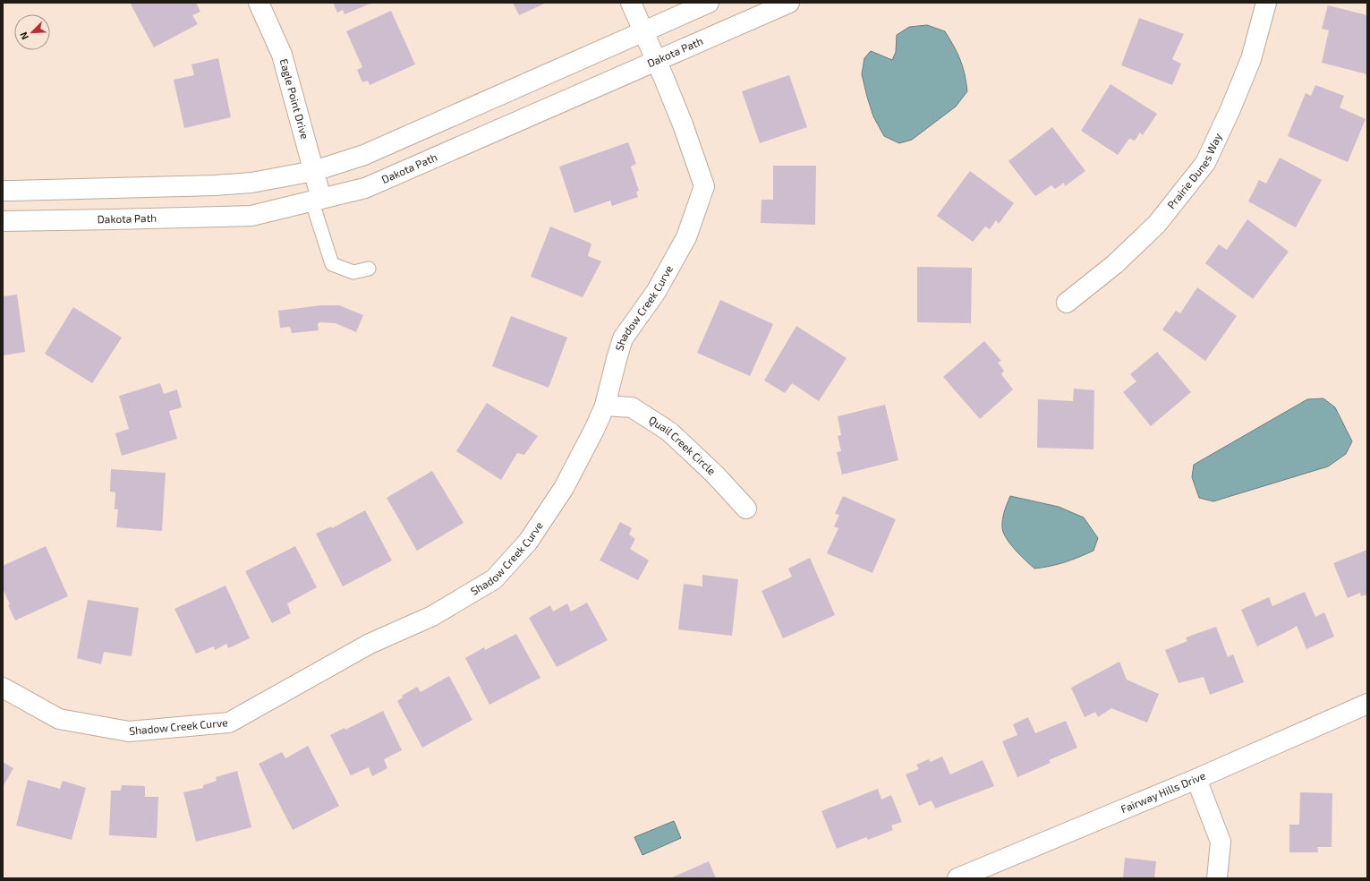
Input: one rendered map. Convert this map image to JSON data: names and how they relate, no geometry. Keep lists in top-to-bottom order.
{
  "streets": {
    "street": [
      "Dakota Path",
      "Eagle Point Drive",
      "Prairie Dunes Way",
      "Shadow Creek Curve",
      "Quail Creek Circle",
      "Fairway Hills Drive"
    ]
  },
  "crossings": [
    ["Dakota Path", "Eagle Point Drive"],
    ["Dakota Path", "Shadow Creek Curve"],
    ["Shadow Creek Curve", "Quail Creek Circle"]
  ],
  "north": "bottom left"
}
